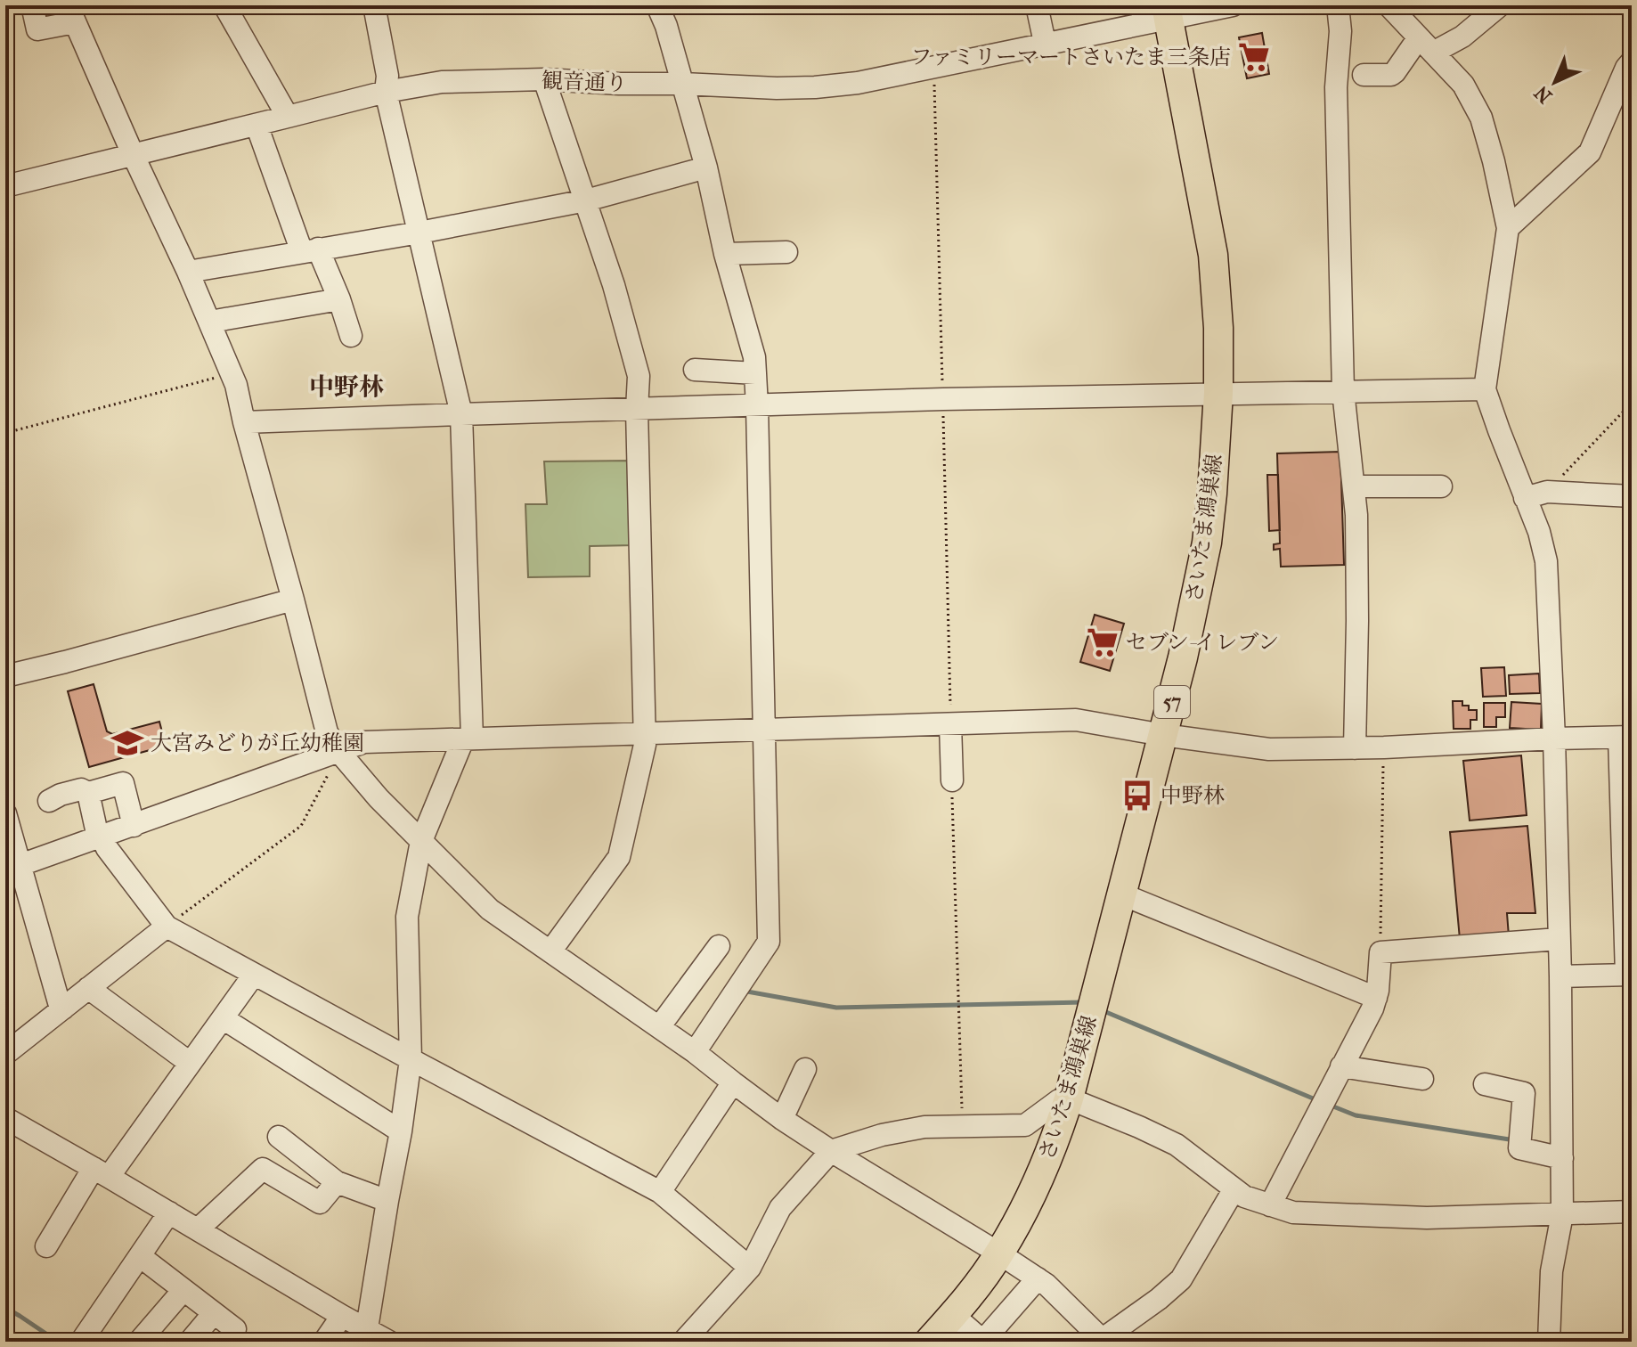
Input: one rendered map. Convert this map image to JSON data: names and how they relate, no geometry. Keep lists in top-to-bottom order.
{
  "streets": {
    "main road": ["さいたま鴻巣線", "57"],
    "street": ["観音通り"]
  },
  "crossings": [
    ["観音通り", "さいたま鴻巣線"]
  ],
  "districts": ["中野林"],
  "places": {
    "supermarket": ["ファミリーマートさいたま三条店", "セブン-イレブン"],
    "school or university": ["大宮みどりが丘幼稚園"],
    "bus stop": ["中野林"]
  },
  "north": "bottom left"
}
